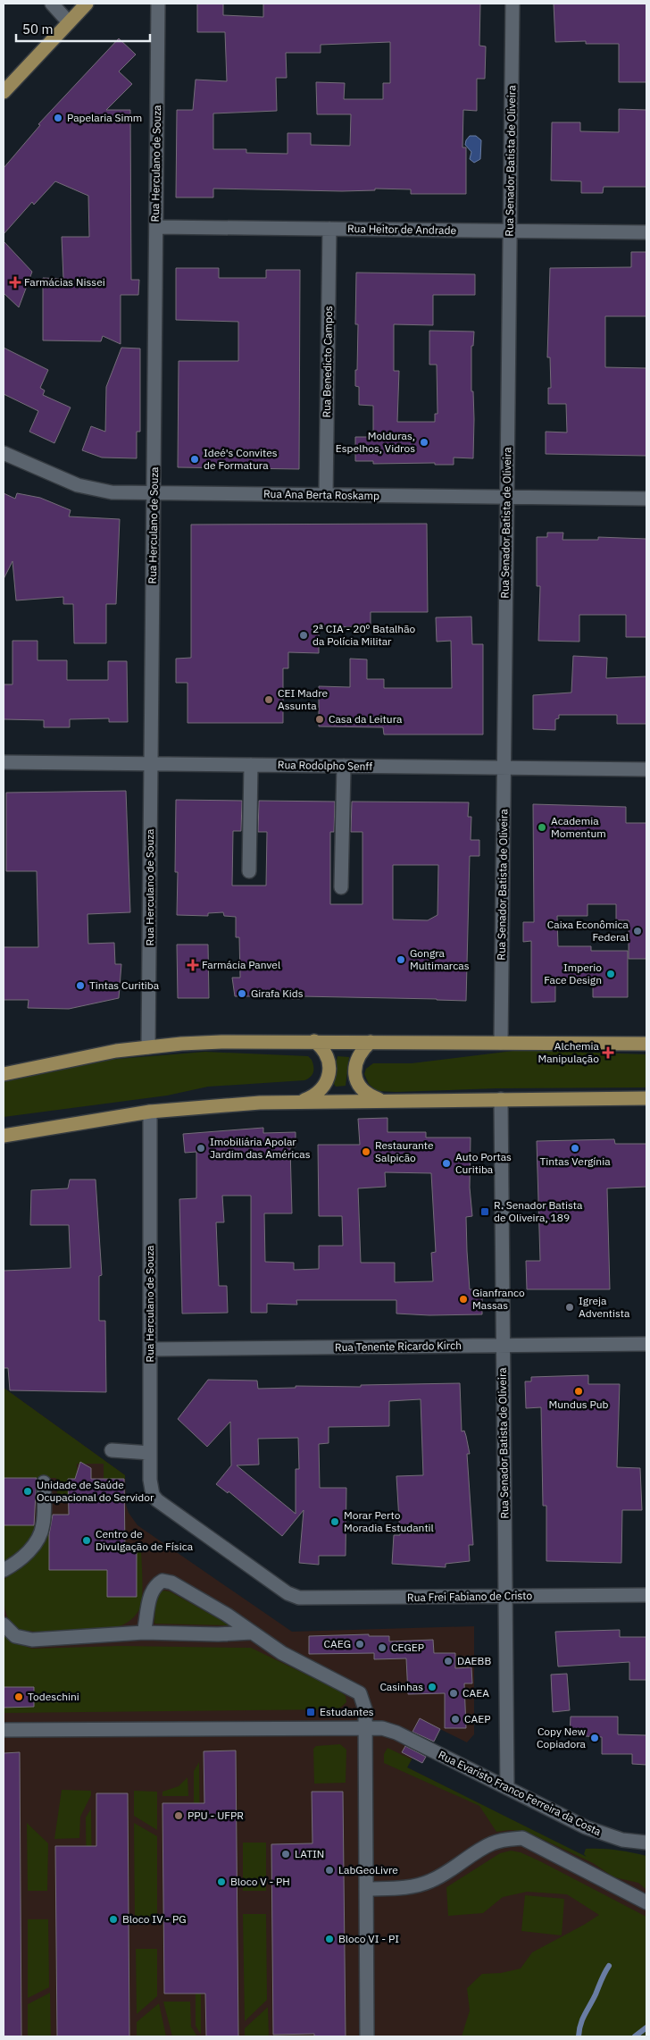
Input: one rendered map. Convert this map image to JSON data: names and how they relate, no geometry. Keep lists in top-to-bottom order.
{
  "streets": {
    "street": [
      "Rua Senador Batista de Oliveira",
      "Rua Herculano de Souza",
      "Rua Heitor de Andrade",
      "Rua Benedicto Campos",
      "Rua Ana Berta Roskamp",
      "Rua Rodolpho Senff",
      "Rua Tenente Ricardo Kirch",
      "Rua Frei Fabiano de Cristo",
      "Rua Evaristo Franco Ferreira da Costa"
    ]
  },
  "crossings": [
    ["Rua Senador Batista de Oliveira", "Rua Heitor de Andrade"],
    ["Rua Senador Batista de Oliveira", "Rua Ana Berta Roskamp"],
    ["Rua Senador Batista de Oliveira", "Rua Rodolpho Senff"],
    ["Rua Senador Batista de Oliveira", "Rua Tenente Ricardo Kirch"],
    ["Rua Senador Batista de Oliveira", "Rua Frei Fabiano de Cristo"],
    ["Rua Senador Batista de Oliveira", "Rua Evaristo Franco Ferreira da Costa"],
    ["Rua Herculano de Souza", "Rua Heitor de Andrade"],
    ["Rua Herculano de Souza", "Rua Ana Berta Roskamp"],
    ["Rua Herculano de Souza", "Rua Rodolpho Senff"],
    ["Rua Herculano de Souza", "Rua Tenente Ricardo Kirch"],
    ["Rua Herculano de Souza", "Rua Frei Fabiano de Cristo"],
    ["Rua Heitor de Andrade", "Rua Benedicto Campos"],
    ["Rua Benedicto Campos", "Rua Ana Berta Roskamp"]
  ],
  "places": {
    "other": [
      "Papelaria Simm",
      "Molduras, Espelhos, Vidros",
      "Ideé's Convites de Formatura",
      "2ª CIA - 20º Batalhão da Polícia Militar",
      "CEI Madre Assunta",
      "Casa da Leitura",
      "Academia Momentum",
      "Caixa Econômica Federal",
      "Gongra Multimarcas",
      "Imperio Face Design",
      "Tintas Curitiba",
      "Girafa Kids",
      "Imobiliária Apolar Jardim das Américas",
      "Tintas Vergínia",
      "Restaurante Salpicão",
      "Auto Portas Curitiba",
      "Gianfranco Massas",
      "Igreja Adventista",
      "Mundus Pub",
      "Unidade de Saúde Ocupacional do Servidor",
      "Morar Perto Moradia Estudantil",
      "Centro de Divulgação de Física",
      "CAEG",
      "CEGEP",
      "DAEBB",
      "Casinhas",
      "CAEA",
      "Todeschini",
      "CAEP",
      "Copy New Copiadora",
      "PPU - UFPR",
      "LATIN",
      "LabGeoLivre",
      "Bloco V - PH",
      "Bloco IV - PG",
      "Bloco VI - PI"
    ],
    "health": ["Farmácias Nissei", "Farmácia Panvel", "Alchemia Manipulação"],
    "transit": ["R. Senador Batista de Oliveira, 189", "Estudantes"]
  },
  "scale_bar": "50 m"
}
